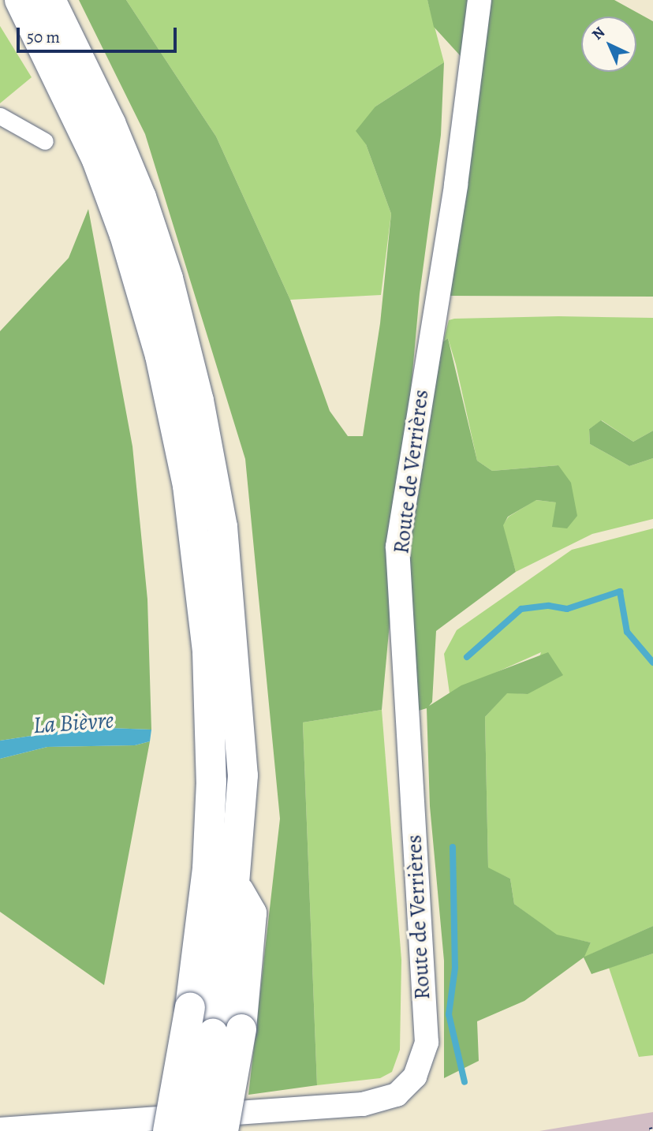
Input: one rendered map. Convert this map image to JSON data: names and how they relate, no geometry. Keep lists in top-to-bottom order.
{
  "streets": {
    "street": ["Route de Verrières"]
  },
  "water": ["La Bièvre"],
  "scale_bar": "50 m",
  "north": "top left"
}
